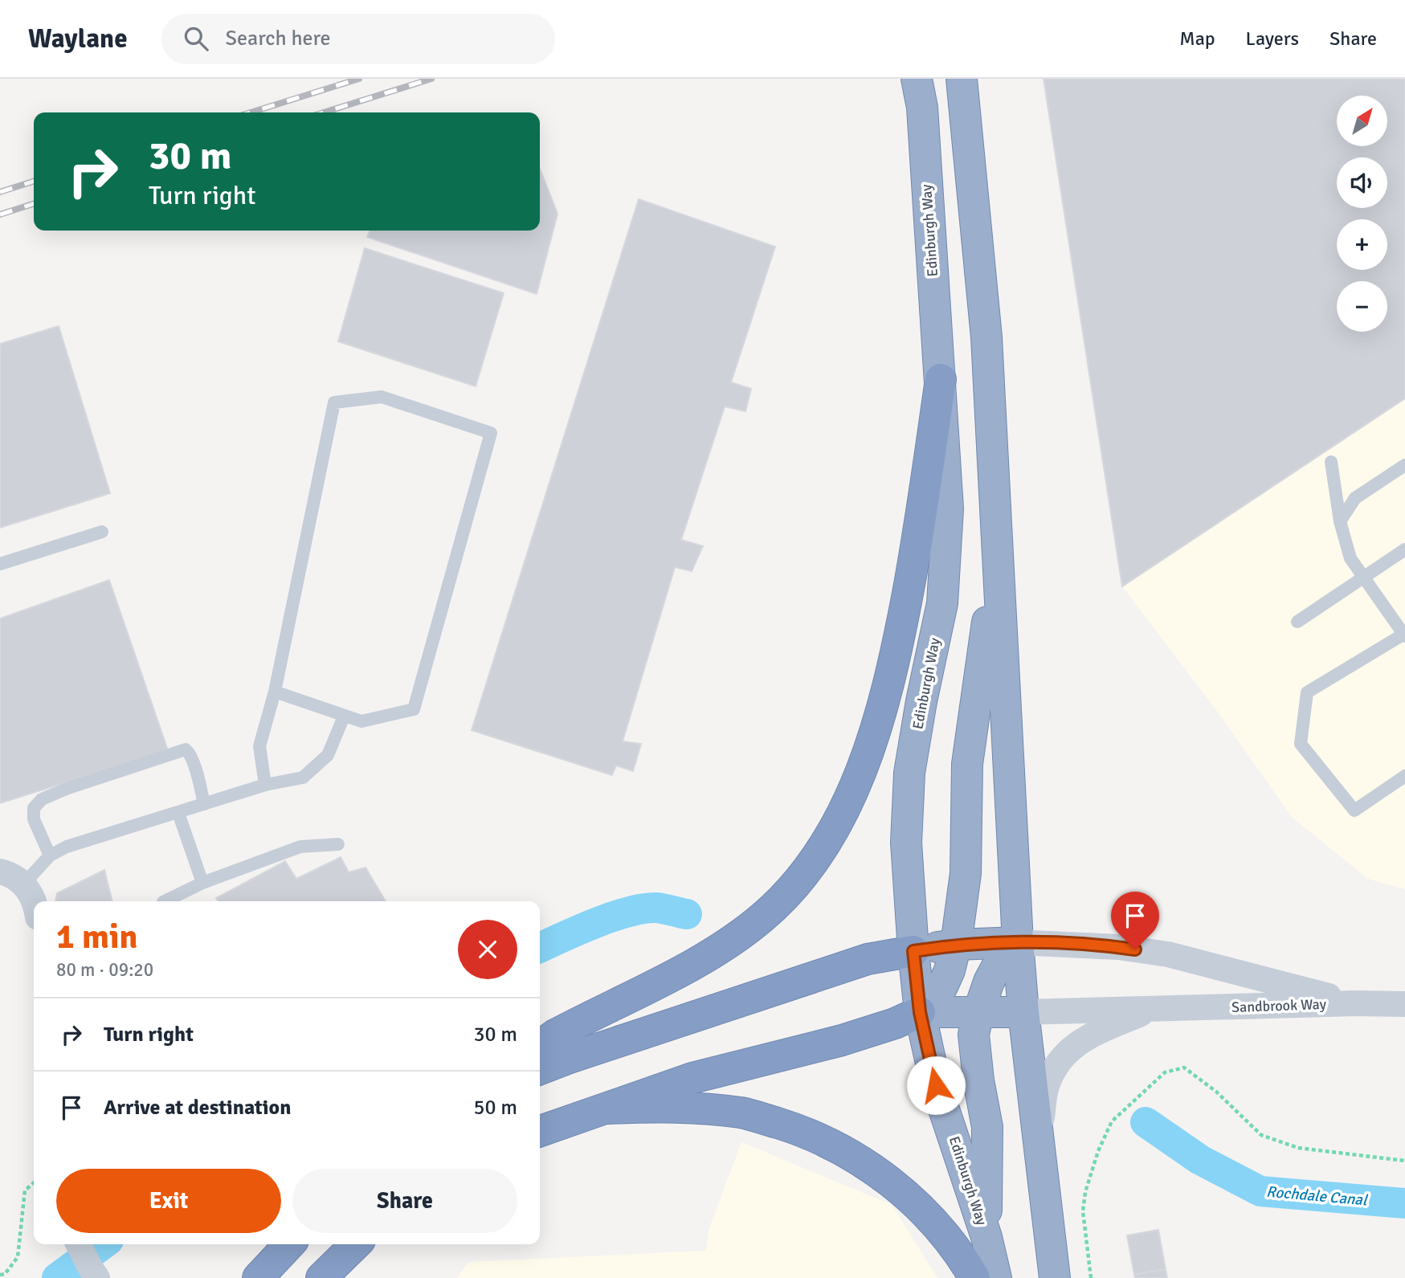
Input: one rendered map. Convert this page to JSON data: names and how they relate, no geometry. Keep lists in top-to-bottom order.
{
  "streets": {
    "highway": ["Edinburgh Way"],
    "street": ["Sandbrook Way"]
  },
  "water": ["Rochdale Canal"],
  "north": "top right",
  "page": {
    "header": "Waylane",
    "search": "Search here",
    "nav": ["Map", "Layers", "Share"],
    "map_buttons": ["+", "−"],
    "turn": ["30 m", "Turn right"],
    "heading": ["1 min", "80 m · 09:20"],
    "list": [
      {
        "name": "Turn right",
        "value": "30 m"
      },
      {
        "name": "Arrive at destination",
        "value": "50 m"
      }
    ],
    "buttons": ["Exit", "Share"]
  }
}
